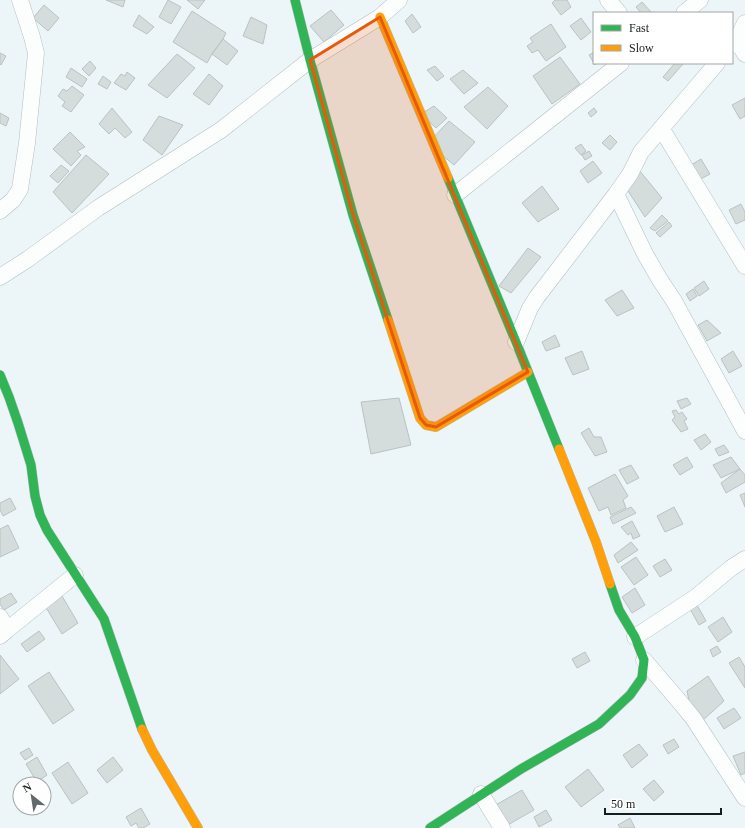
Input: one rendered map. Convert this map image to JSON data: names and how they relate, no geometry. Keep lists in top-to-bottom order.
{
  "legend": ["Fast", "Slow"],
  "scale_bar": "50 m",
  "north": "top left"
}
